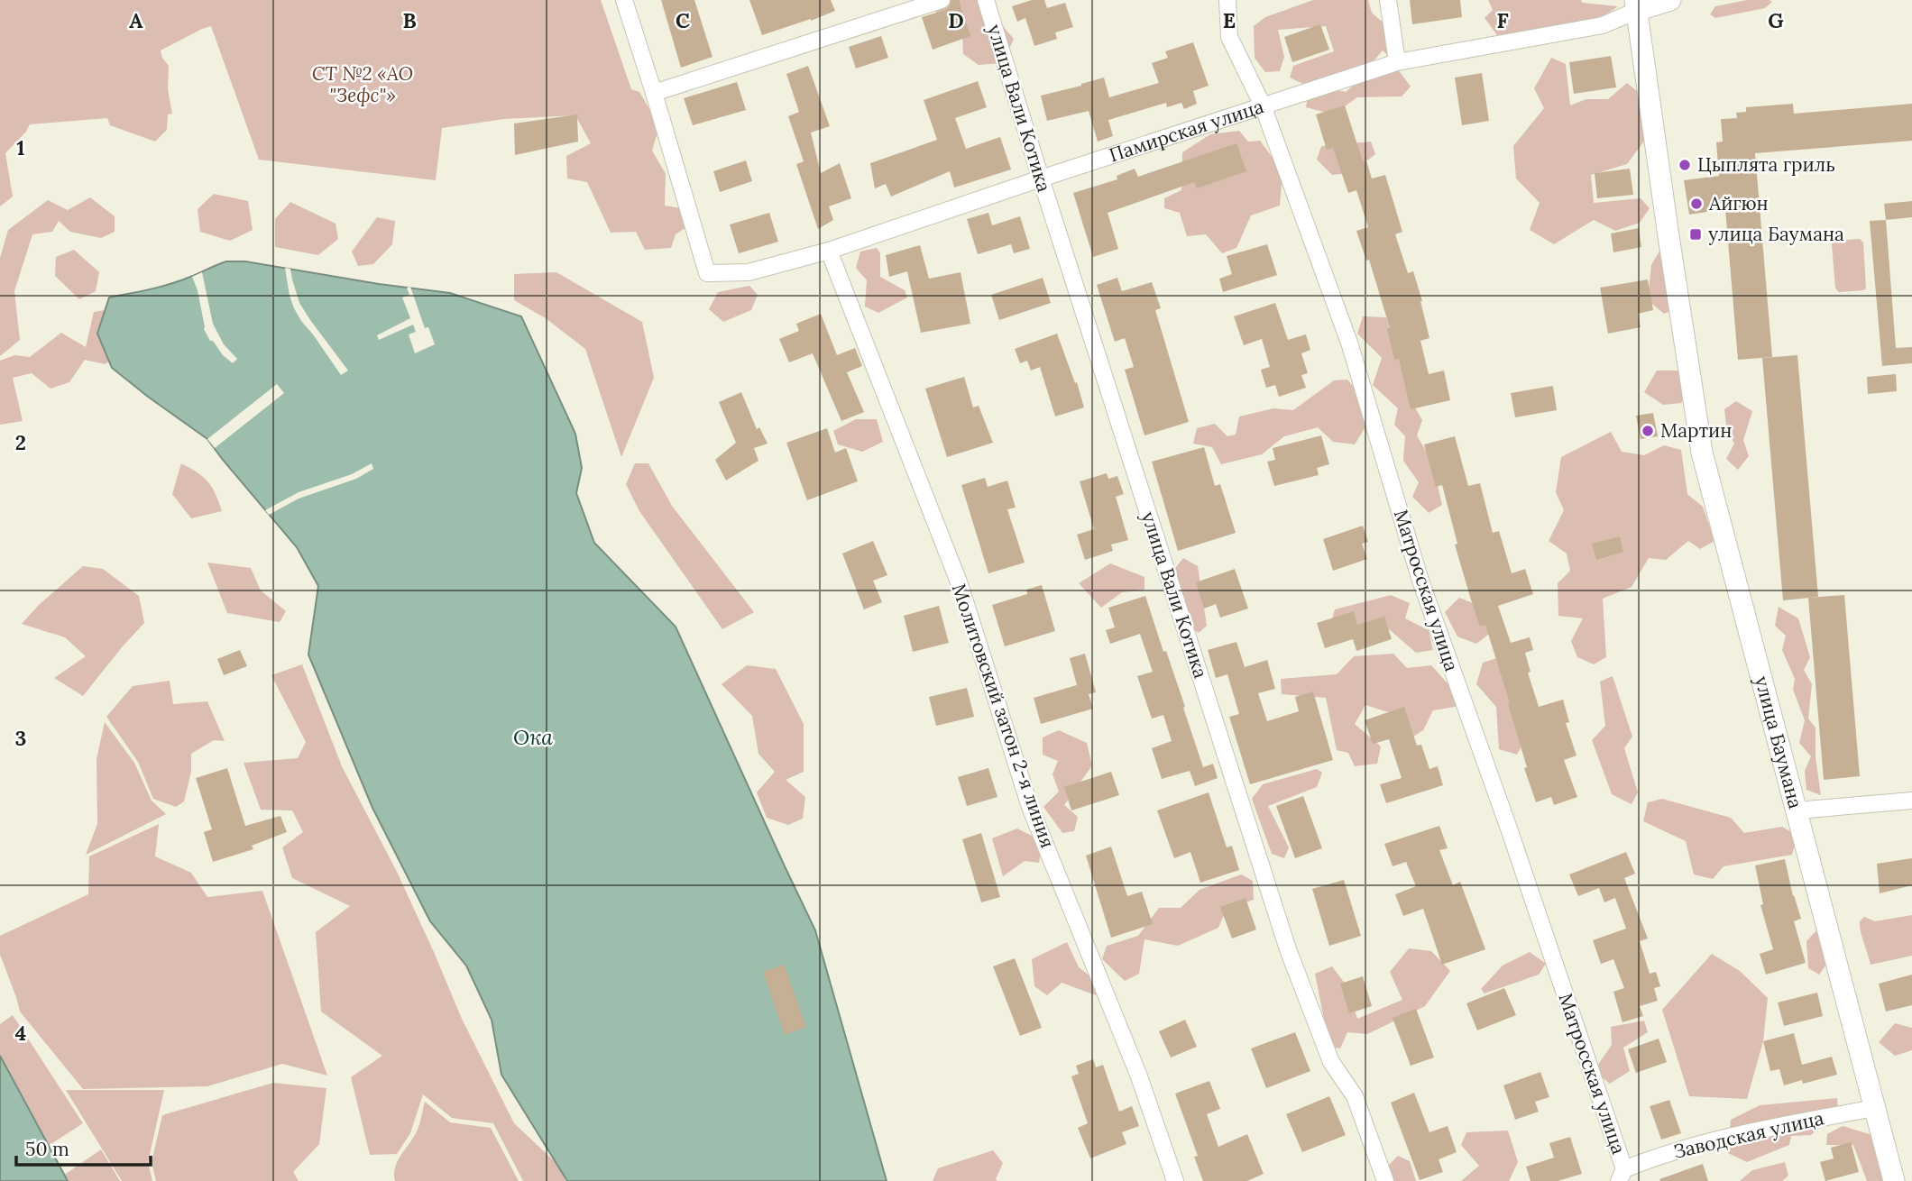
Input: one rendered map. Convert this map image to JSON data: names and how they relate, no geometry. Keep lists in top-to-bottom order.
{
  "streets": {
    "street": [
      "улица Вали Котика",
      "Памирская улица",
      "Матросская улица",
      "Молитовский затон 2-я линия",
      "улица Баумана",
      "Заводская улица"
    ]
  },
  "crossings": [
    ["улица Вали Котика", "Памирская улица"],
    ["Памирская улица", "Матросская улица"],
    ["Памирская улица", "Молитовский затон 2-я линия"],
    ["Памирская улица", "улица Баумана"],
    ["Матросская улица", "Заводская улица"],
    ["улица Баумана", "Заводская улица"]
  ],
  "water": ["Ока"],
  "parks": ["СТ №2 «АО \"Зефс\"»"],
  "places": {
    "other": ["Цыплята гриль", "Айгюн", "Мартин"],
    "transit": ["улица Баумана"]
  },
  "scale_bar": "50 m",
  "grid": {
    "columns": [
      "A",
      "B",
      "C",
      "D",
      "E",
      "F",
      "G"
    ],
    "rows": [
      "1",
      "2",
      "3",
      "4"
    ]
  }
}
